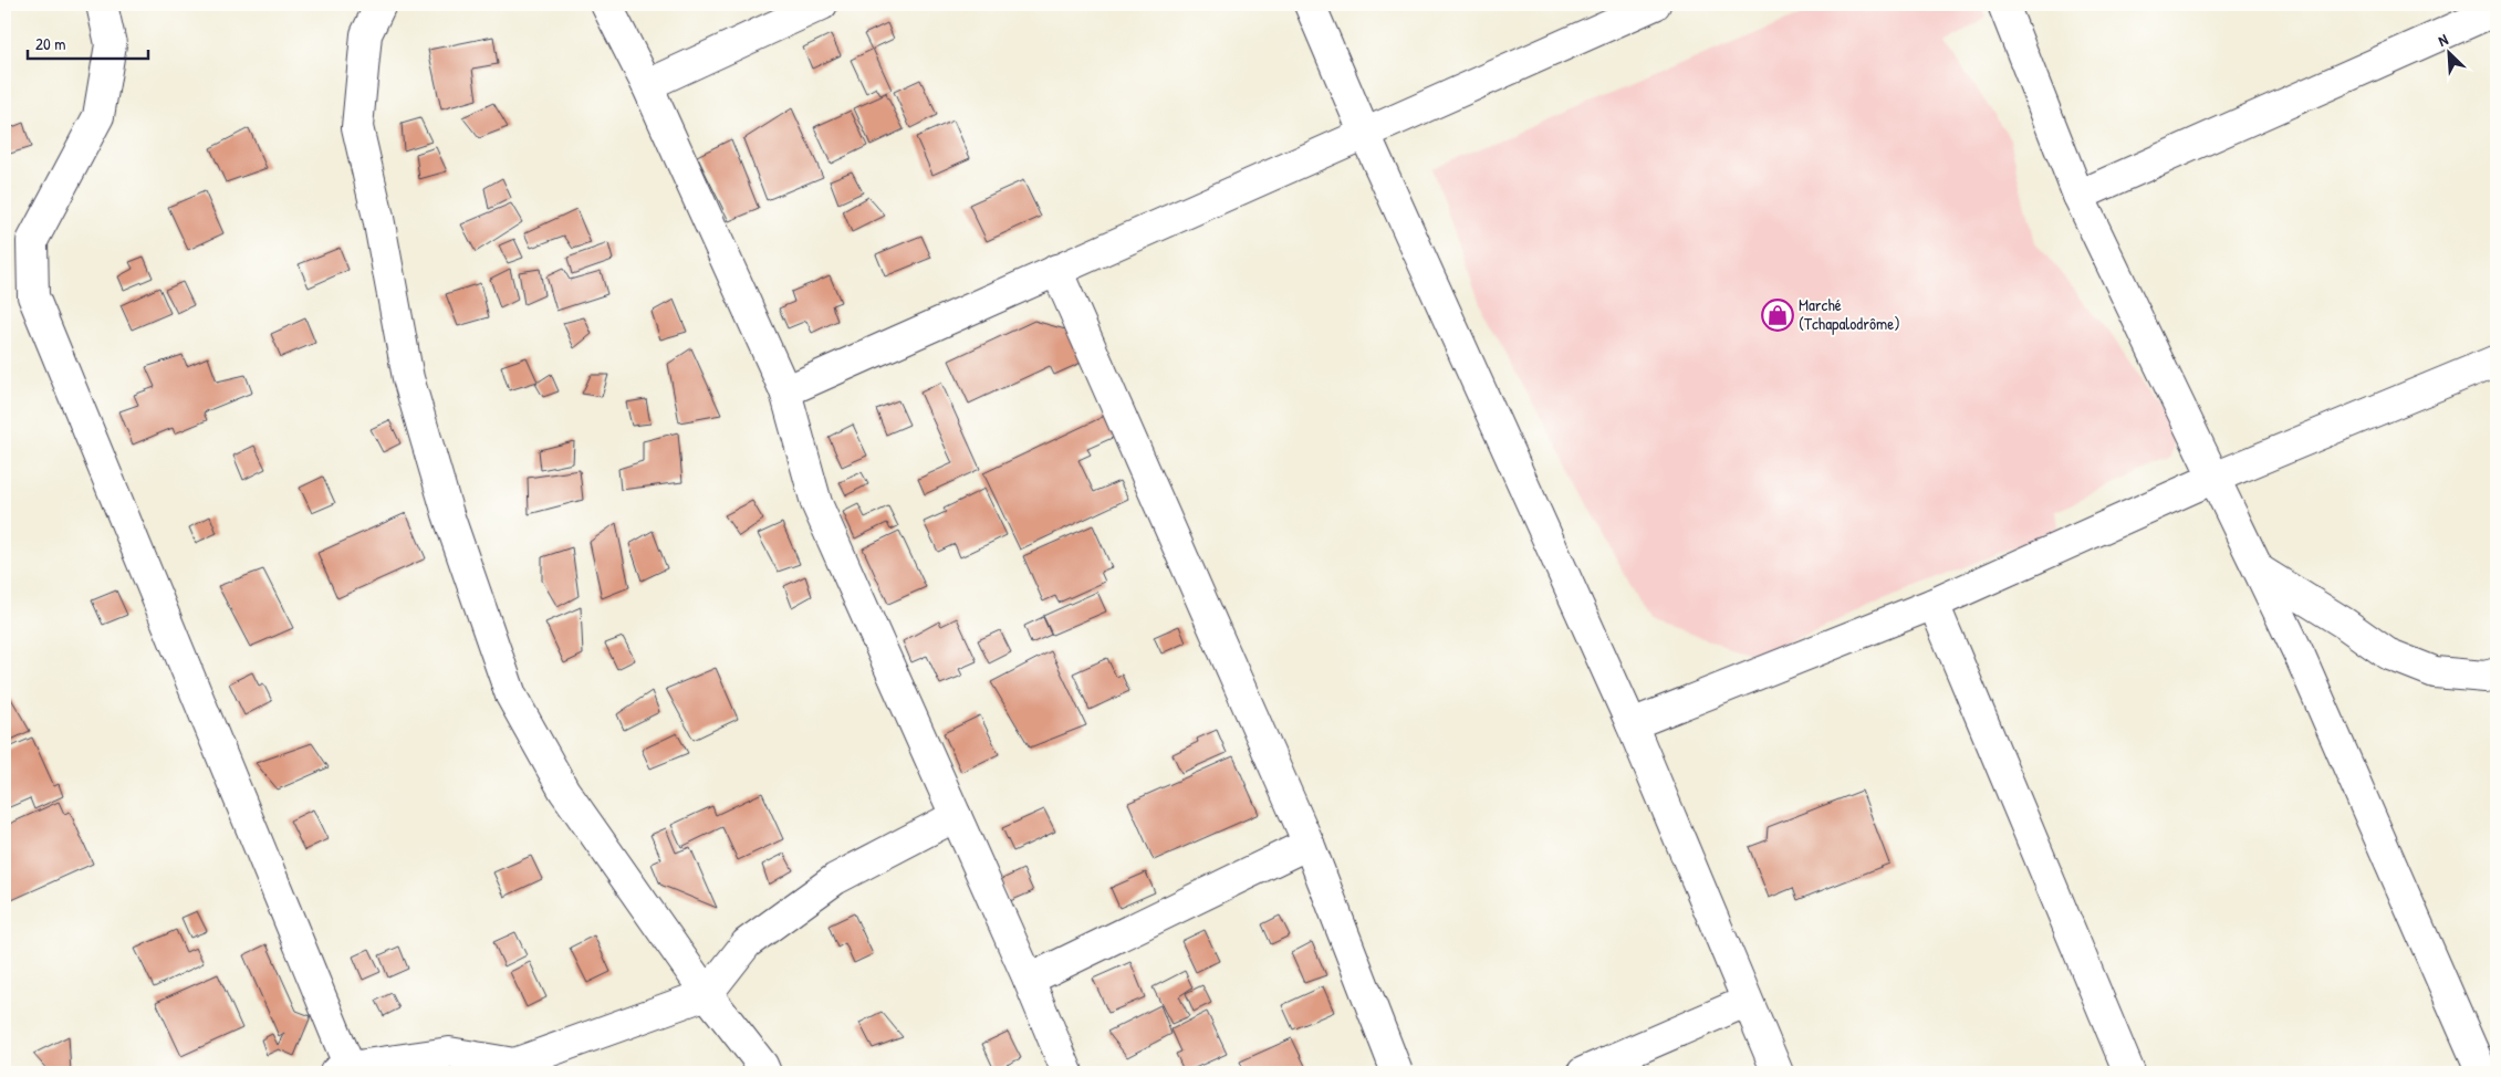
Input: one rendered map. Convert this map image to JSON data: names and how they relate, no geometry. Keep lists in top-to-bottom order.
{
  "places": {
    "shop": ["Marché (Tchapalodrôme)"]
  },
  "scale_bar": "20 m",
  "north": "top left"
}
